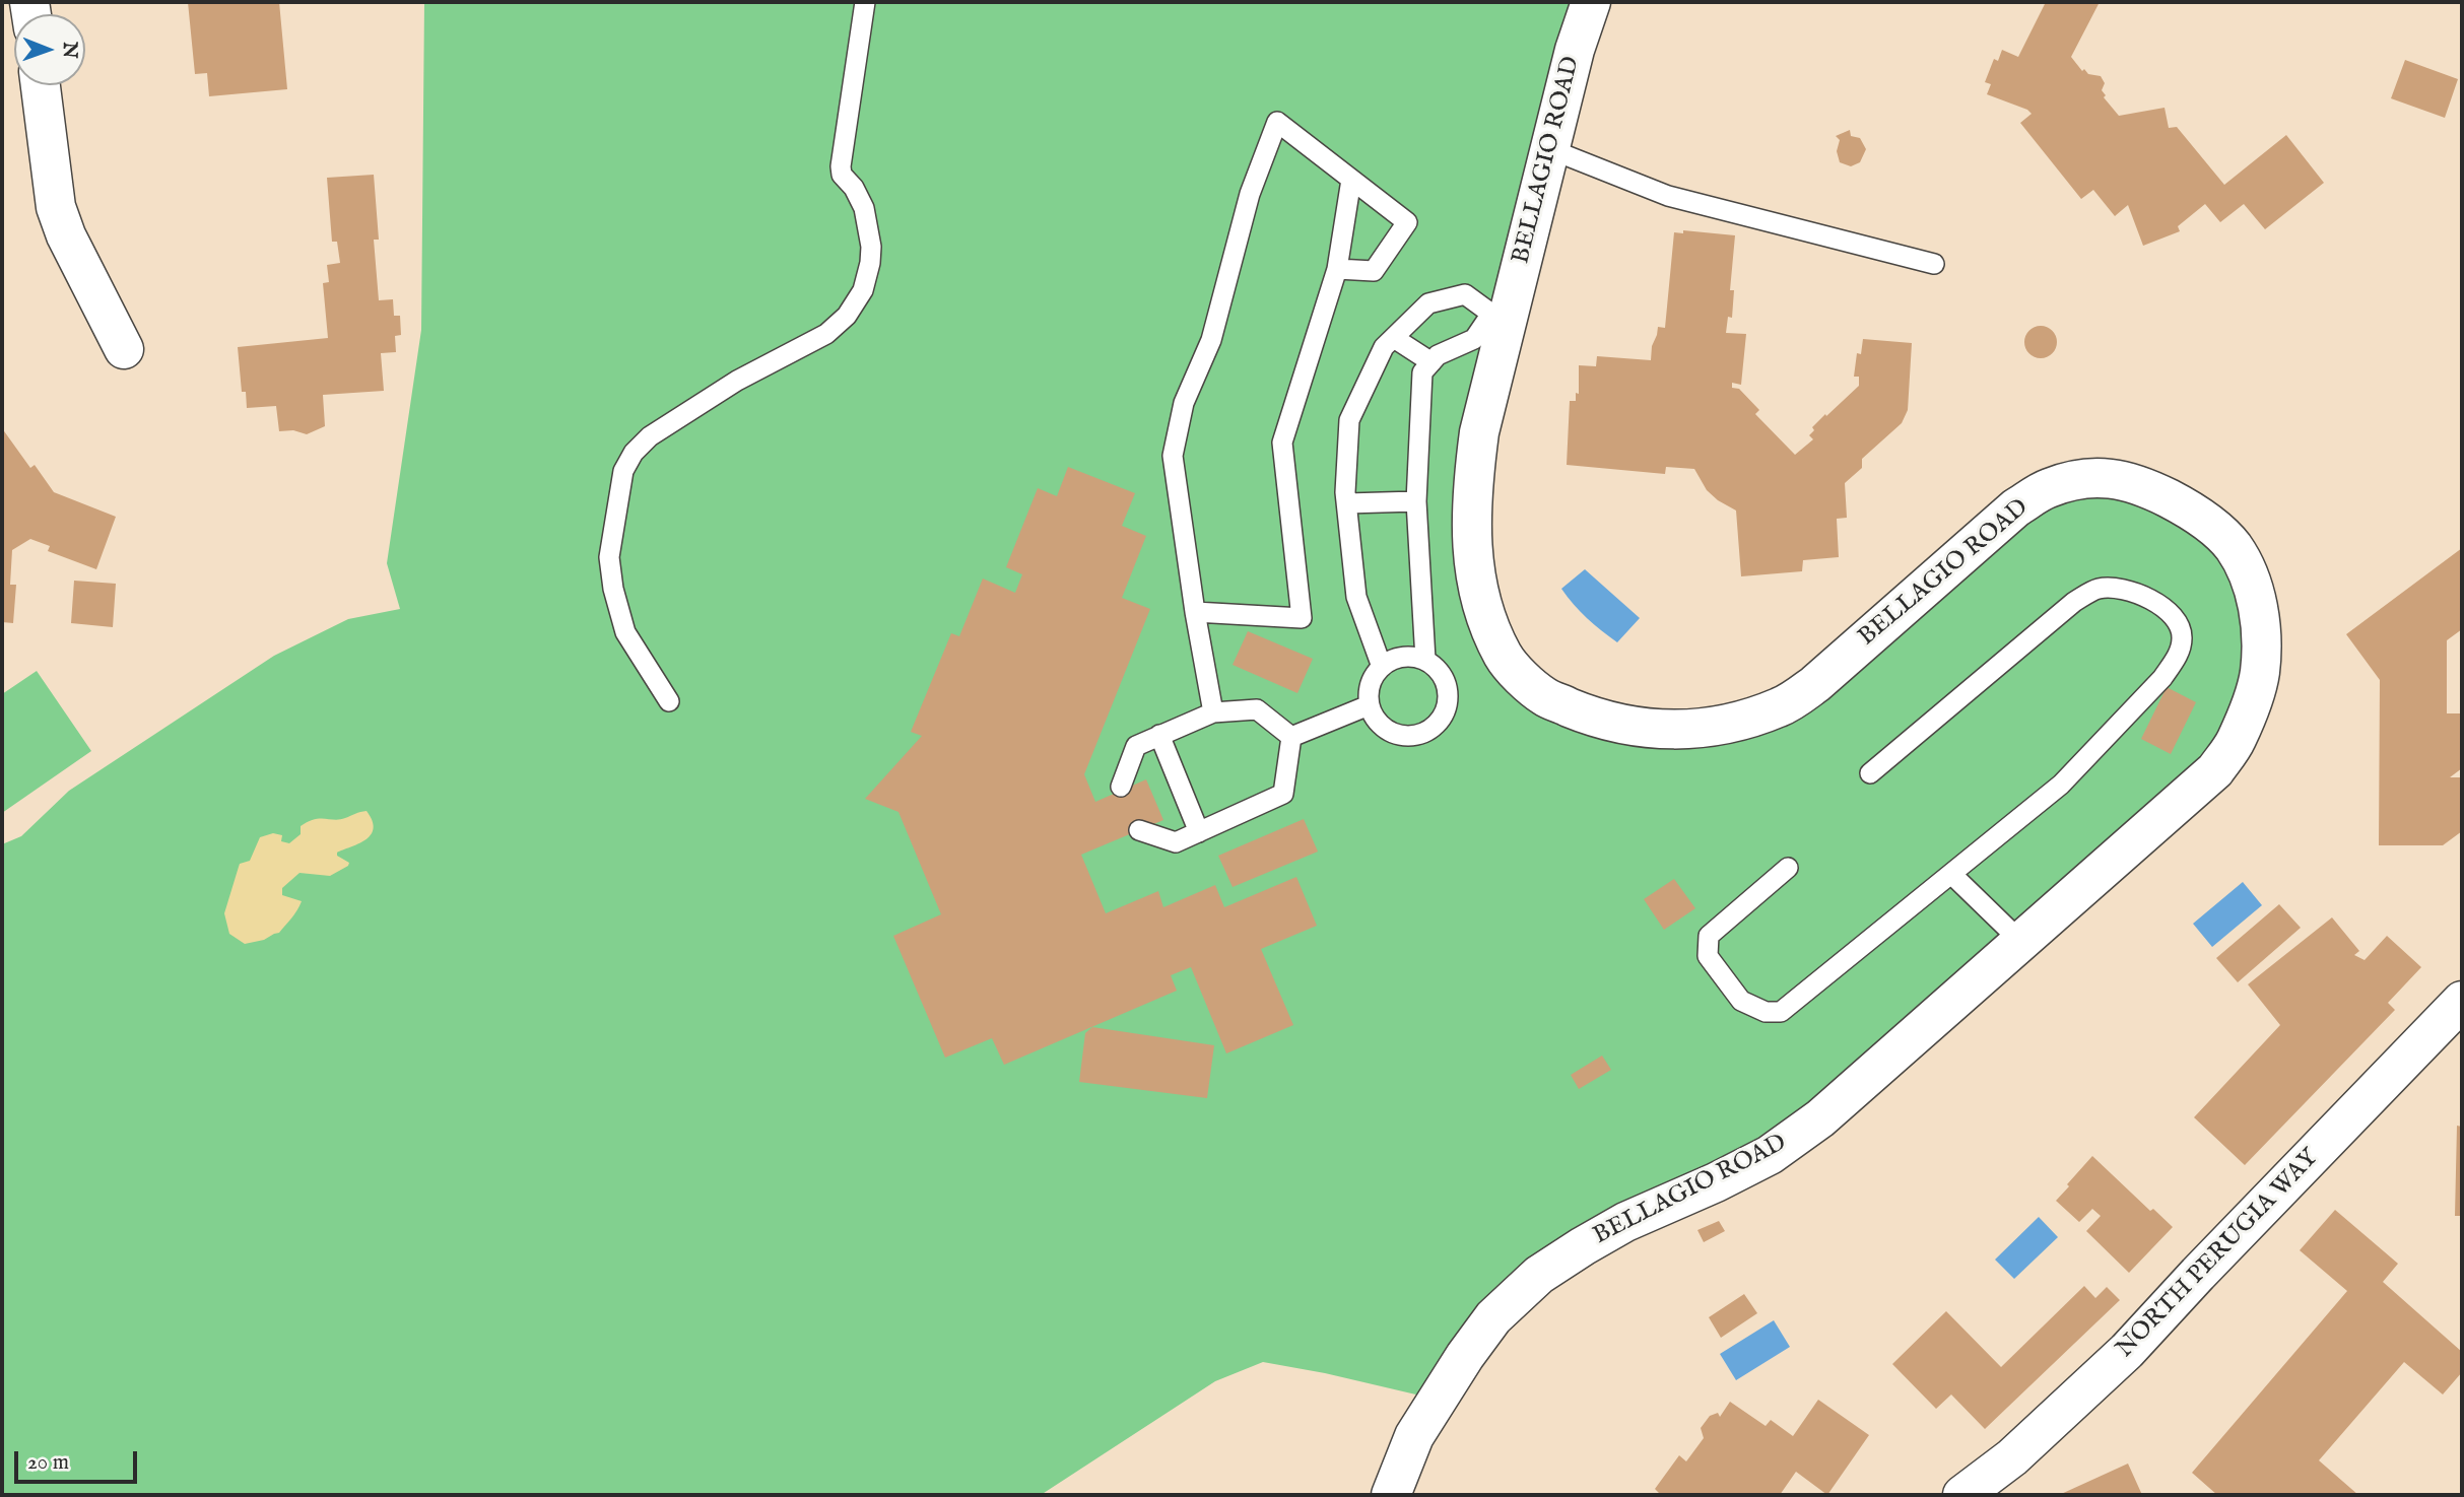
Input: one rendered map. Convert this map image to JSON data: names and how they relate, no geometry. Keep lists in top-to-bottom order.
{
  "streets": {
    "street": ["BELLAGIO ROAD", "NORTH PERUGIA WAY"]
  },
  "scale_bar": "20 m",
  "north": "right"
}
